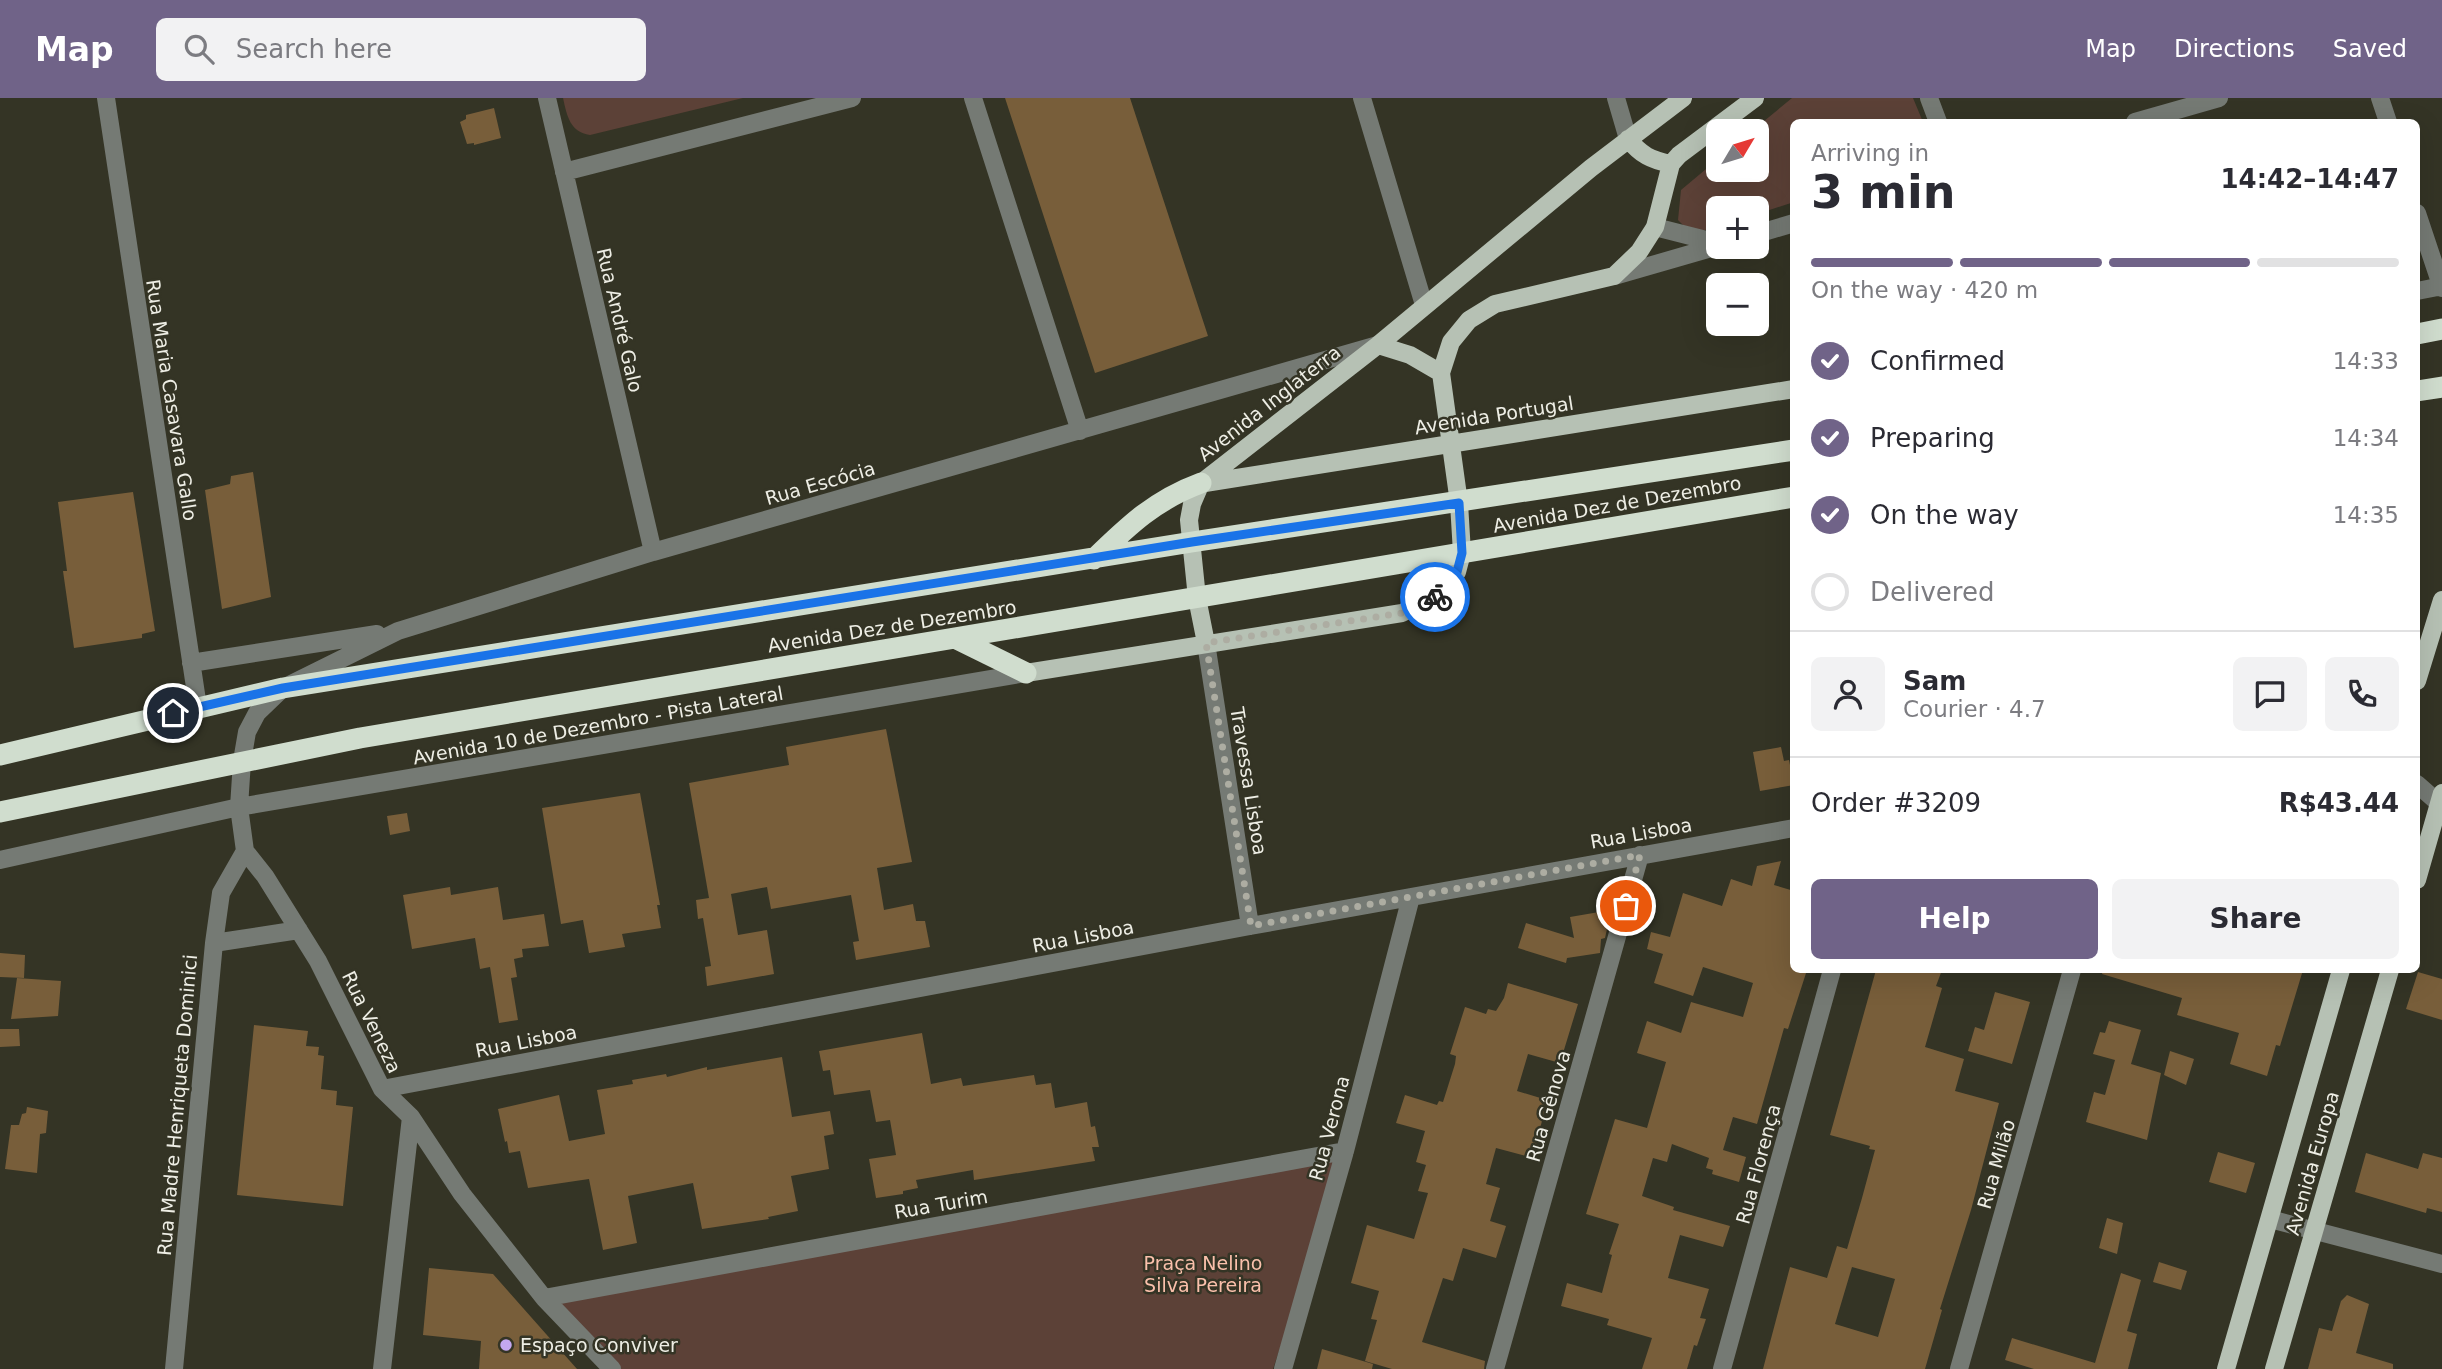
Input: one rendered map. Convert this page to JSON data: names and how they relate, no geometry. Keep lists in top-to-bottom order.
{
  "streets": {
    "highway": ["Avenida Dez de Dezembro"],
    "main road": [
      "Avenida Inglaterra",
      "Avenida Portugal",
      "Avenida 10 de Dezembro - Pista Lateral",
      "Avenida Europa"
    ],
    "street": [
      "Rua André Galo",
      "Rua Maria Casavara Gallo",
      "Rua Escócia",
      "Travessa Lisboa",
      "Rua Lisboa",
      "Rua Veneza",
      "Rua Madre Henriqueta Dominici",
      "Rua Gênova",
      "Rua Verona",
      "Rua Florença",
      "Rua Milão",
      "Rua Turim"
    ]
  },
  "crossings": [
    ["Rua André Galo", "Rua Escócia"],
    ["Rua Maria Casavara Gallo", "Avenida Dez de Dezembro"],
    ["Avenida Inglaterra", "Avenida Portugal"],
    ["Avenida Inglaterra", "Rua Escócia"],
    ["Avenida Inglaterra", "Avenida Dez de Dezembro"],
    ["Avenida Inglaterra", "Avenida 10 de Dezembro - Pista Lateral"],
    ["Avenida Inglaterra", "Travessa Lisboa"],
    ["Rua Escócia", "Avenida Dez de Dezembro"],
    ["Avenida 10 de Dezembro - Pista Lateral", "Travessa Lisboa"],
    ["Travessa Lisboa", "Rua Lisboa"],
    ["Rua Lisboa", "Rua Veneza"],
    ["Rua Lisboa", "Rua Gênova"],
    ["Rua Lisboa", "Rua Verona"],
    ["Rua Veneza", "Rua Madre Henriqueta Dominici"],
    ["Rua Veneza", "Rua Turim"],
    ["Rua Verona", "Rua Turim"]
  ],
  "parks": ["Praça Nelino Silva Pereira"],
  "places": ["Espaço Conviver"],
  "north": "top right",
  "page": {
    "header": "Map",
    "search": "Search here",
    "nav": ["Map", "Directions", "Saved"],
    "map_buttons": ["+", "−"],
    "heading": ["3 min", "Arriving in", "14:42–14:47"],
    "panel": [
      "Sam",
      "Courier · 4.7",
      "Order #3209",
      "R$43.44"
    ],
    "bar": "On the way · 420 m",
    "list": [
      ["Confirmed", "14:33"],
      ["Preparing", "14:34"],
      ["On the way", "14:35"],
      "Delivered"
    ],
    "buttons": ["Help", "Share"]
  }
}
